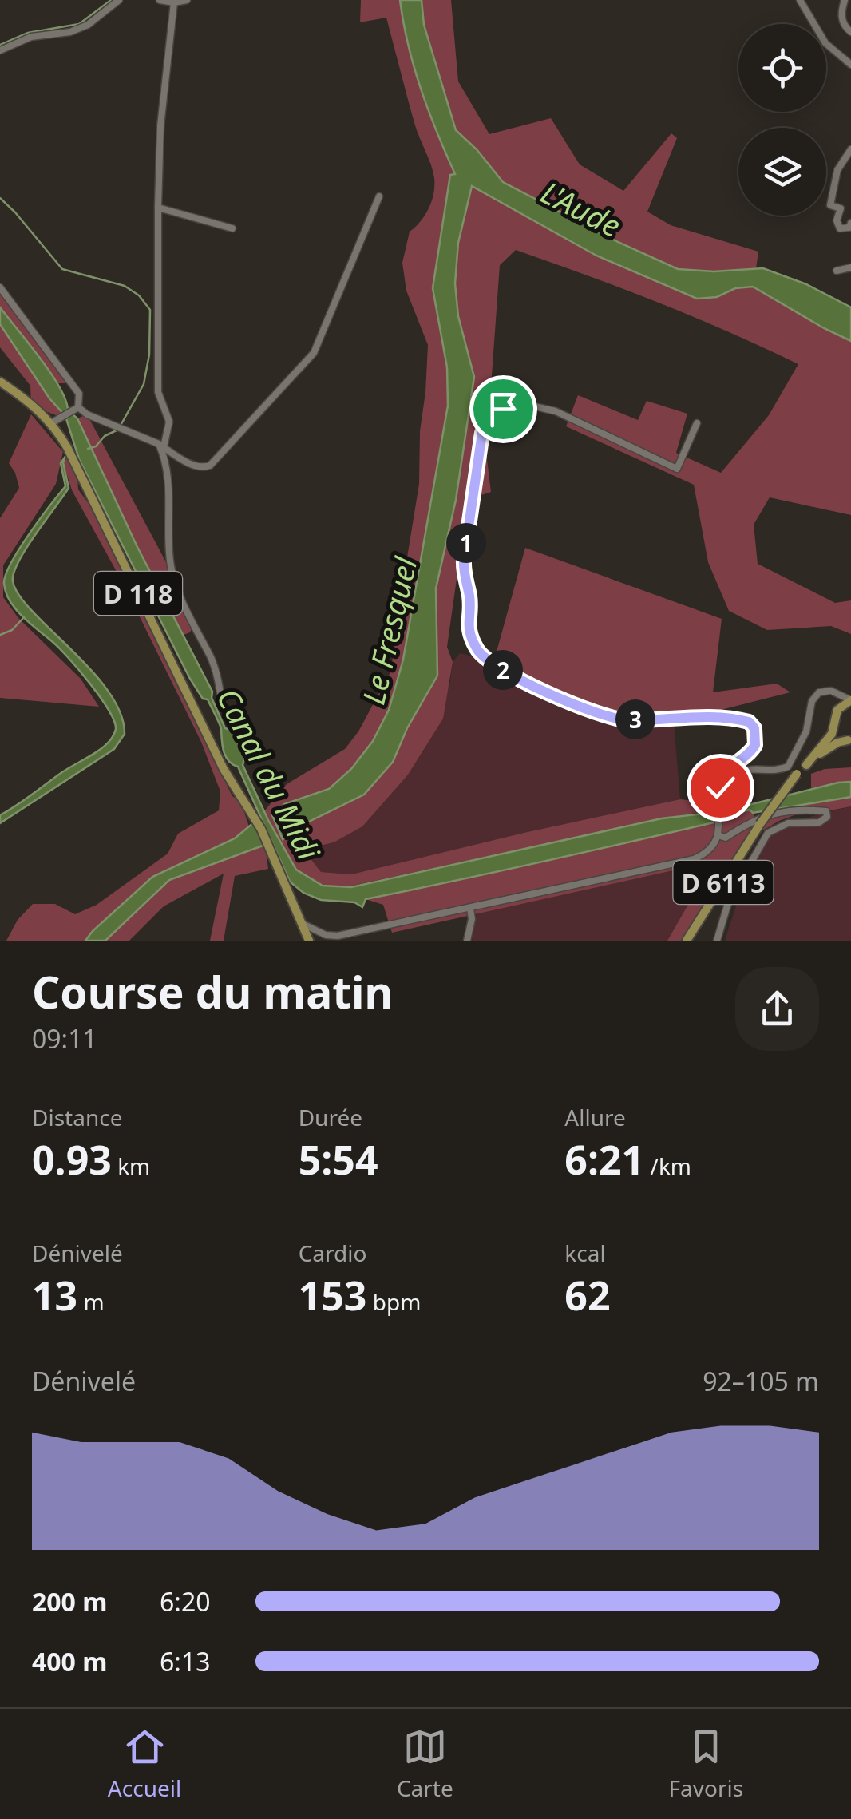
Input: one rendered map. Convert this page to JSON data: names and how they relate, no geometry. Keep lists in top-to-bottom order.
{
  "streets": {
    "main road": ["D 118", "D 6113"]
  },
  "water": ["L'Aude", "Le Fresquel", "Canal du Midi"],
  "page": {
    "pins": ["1", "2", "3"],
    "heading": ["Course du matin", "09:11"],
    "stats": [
      ["Distance", "0.93 km"],
      ["Durée", "5:54"],
      ["Allure", "6:21 /km"],
      ["Dénivelé", "13 m"],
      ["Cardio", "153 bpm"],
      ["kcal", "62"]
    ],
    "chart": ["Dénivelé", "92–105 m"],
    "list": [
      {
        "name": "200 m",
        "note": "6:20"
      },
      {
        "name": "400 m",
        "note": "6:13"
      }
    ],
    "tabs": ["Accueil", "Carte", "Favoris"]
  }
}
